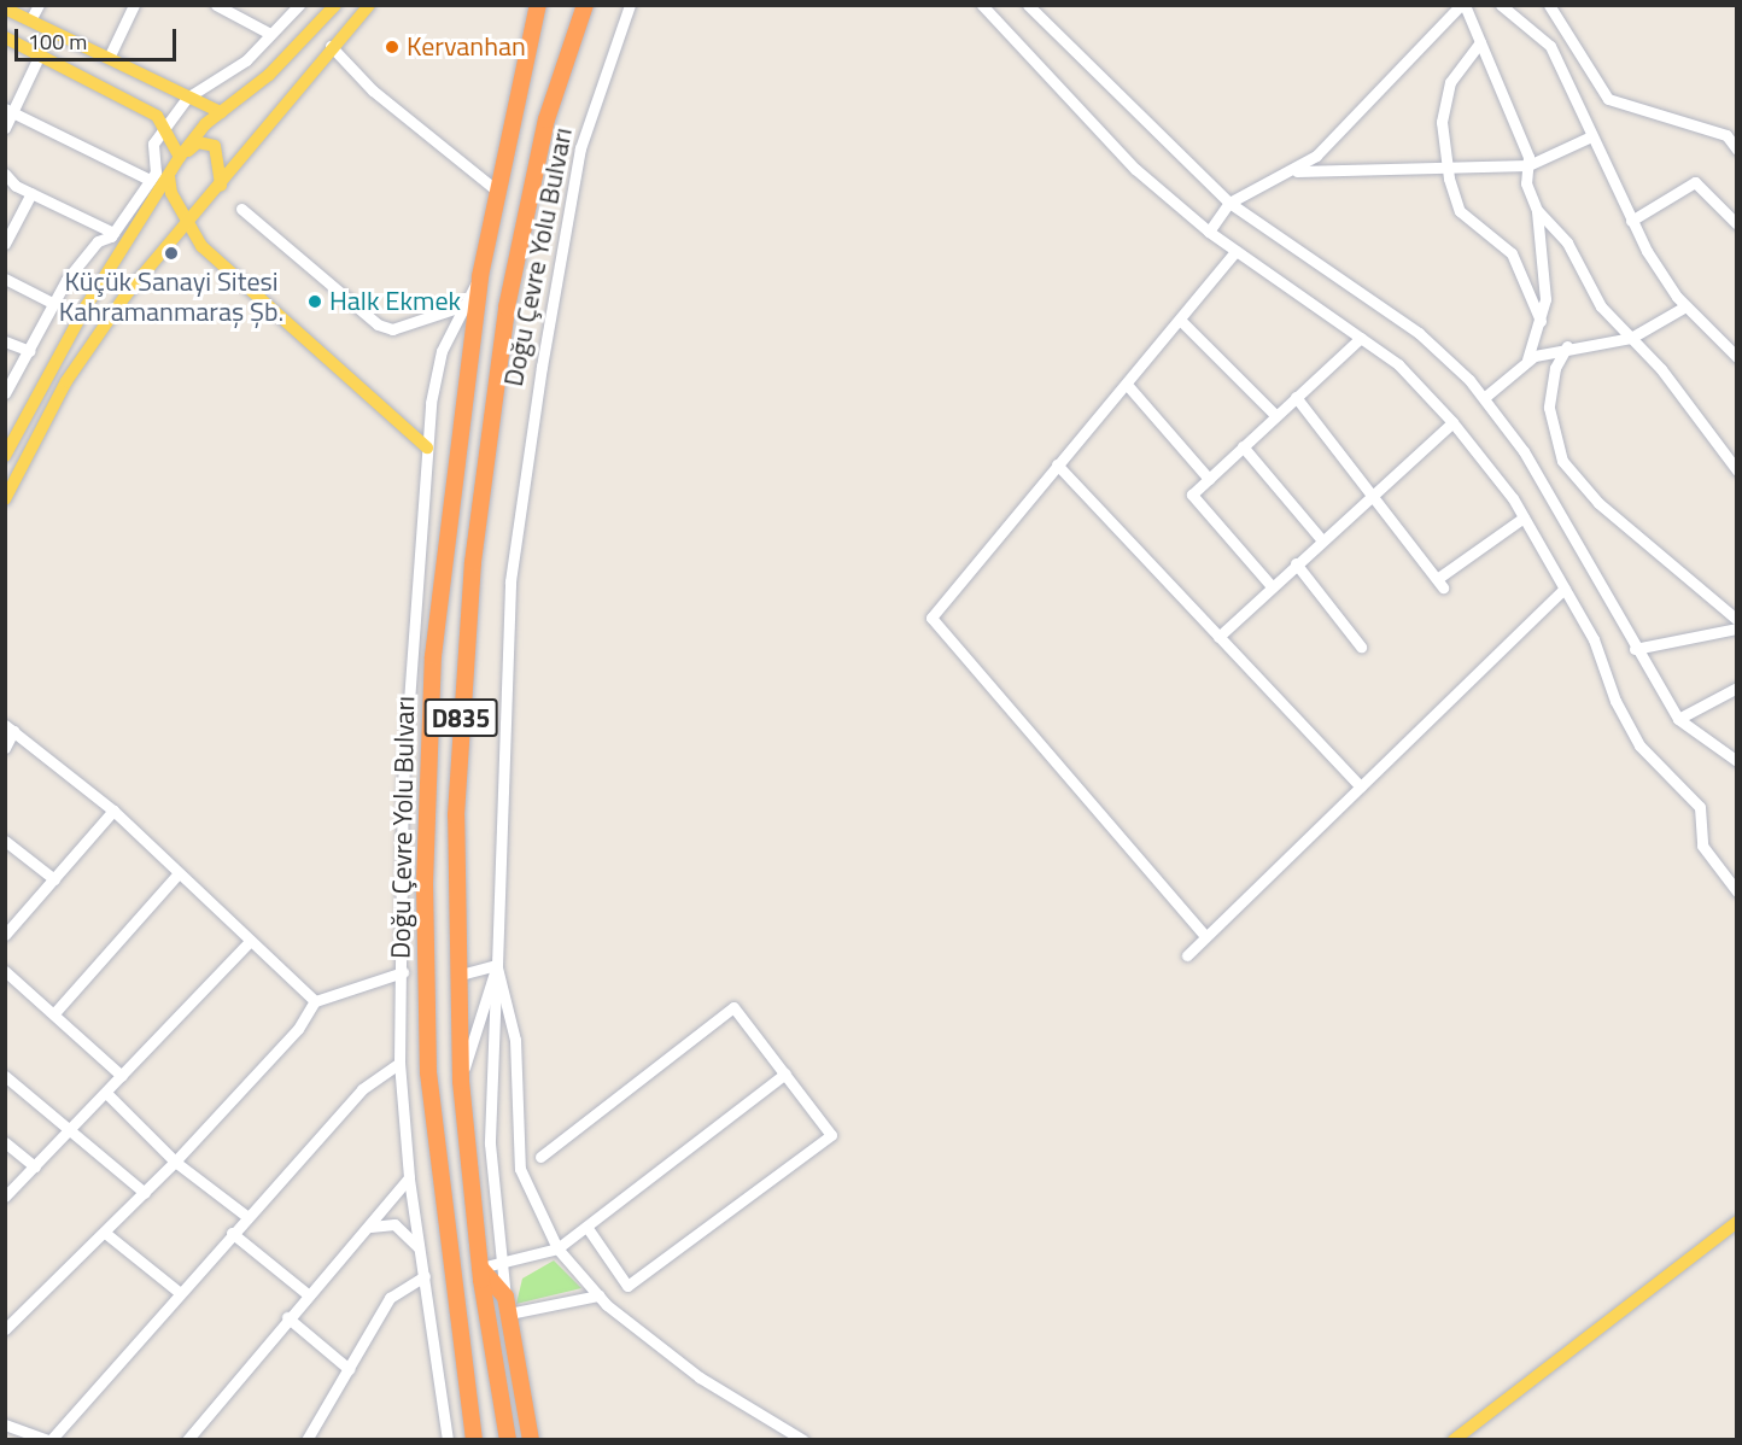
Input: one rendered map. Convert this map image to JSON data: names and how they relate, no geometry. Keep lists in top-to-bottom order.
{
  "streets": {
    "highway": ["Doğu Çevre Yolu Bulvarı", "D835"]
  },
  "places": ["Kervanhan", "Küçük Sanayi Sitesi Kahramanmaraş Şb.", "Halk Ekmek"],
  "scale_bar": "100 m"
}
